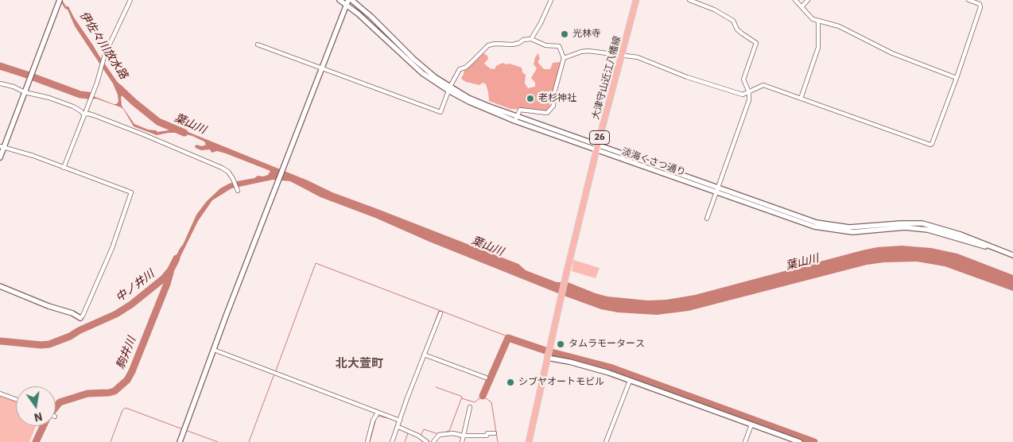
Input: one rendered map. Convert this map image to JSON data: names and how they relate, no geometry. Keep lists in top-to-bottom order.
{
  "streets": {
    "main road": ["大津守山近江八幡線", "26"],
    "street": ["淡海くさつ通り"]
  },
  "crossings": [
    ["大津守山近江八幡線", "26"],
    ["大津守山近江八幡線", "淡海くさつ通り"]
  ],
  "districts": ["北大萱町"],
  "water": [
    "伊佐々川放水路",
    "葉山川",
    "中ノ井川",
    "駒井川"
  ],
  "places": [
    "光林寺",
    "老杉神社",
    "タムラモータース",
    "シブヤオートモビル"
  ],
  "north": "bottom"
}
